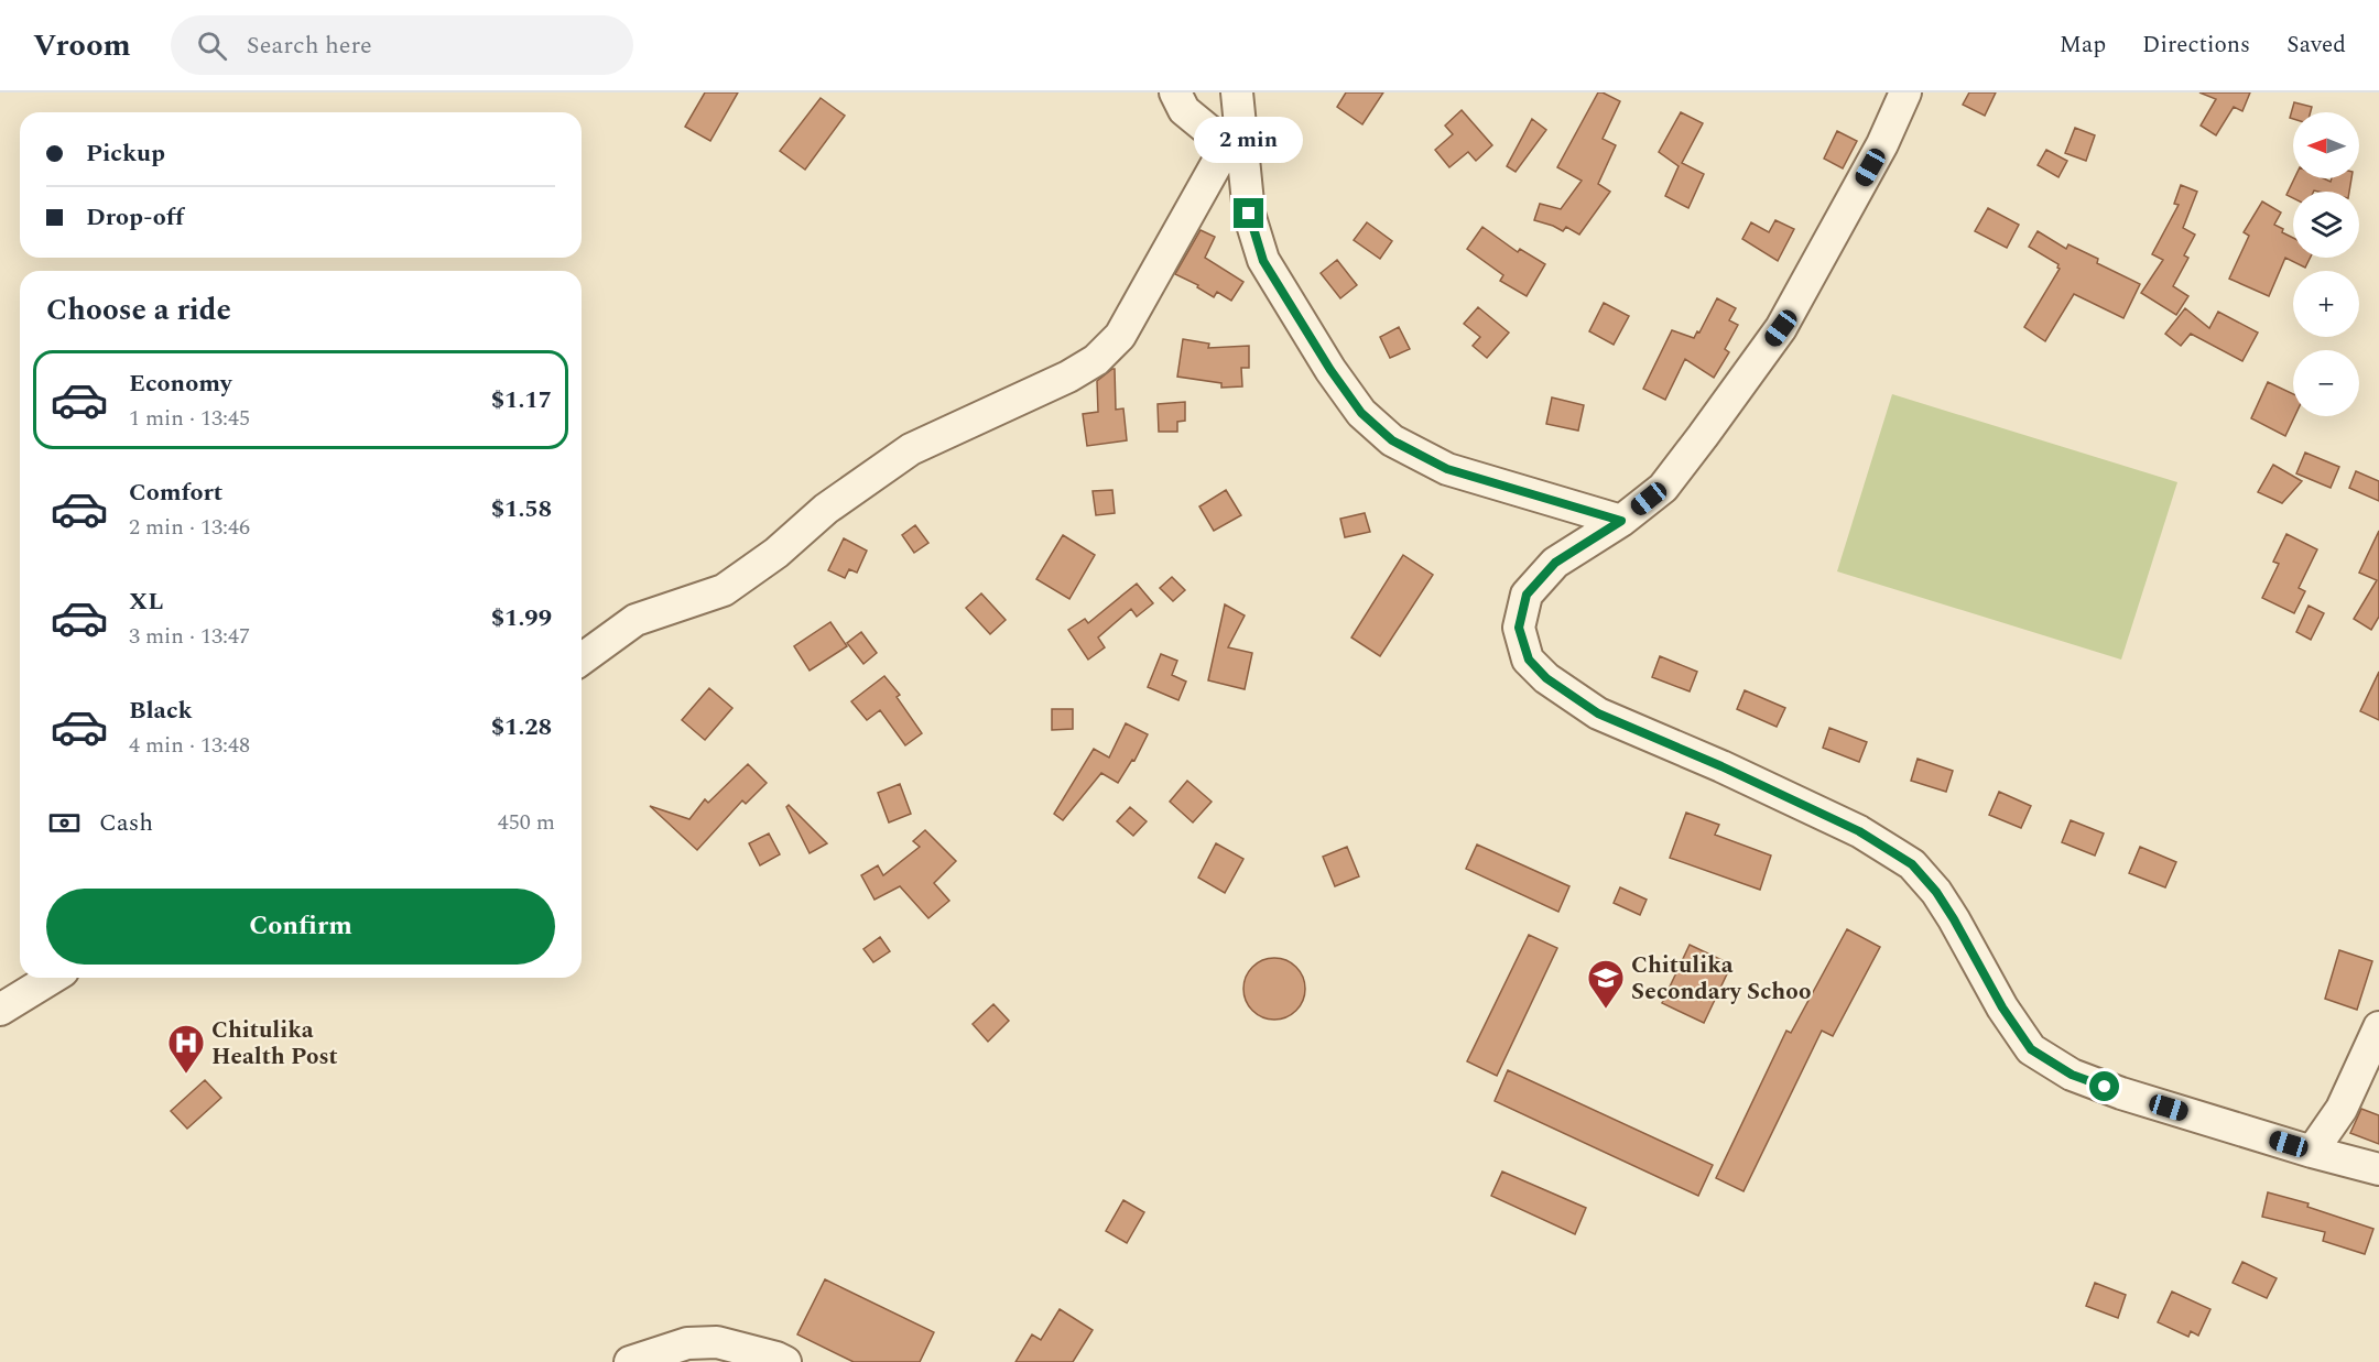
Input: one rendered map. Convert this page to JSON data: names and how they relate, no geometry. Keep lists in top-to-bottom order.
{
  "places": {
    "school or university": ["Chitulika Secondary Schoo"],
    "hospital": ["Chitulika Health Post"]
  },
  "north": "left",
  "page": {
    "header": "Vroom",
    "search": "Search here",
    "nav": ["Map", "Directions", "Saved"],
    "map_buttons": ["+", "−"],
    "banner": ["Pickup", "Drop-off"],
    "bubble": "2 min",
    "heading": "Choose a ride",
    "list": [
      {
        "name": "Economy",
        "note": "1 min · 13:45",
        "value": "$1.17"
      },
      {
        "name": "Comfort",
        "note": "2 min · 13:46",
        "value": "$1.58"
      },
      {
        "name": "XL",
        "note": "3 min · 13:47",
        "value": "$1.99"
      },
      {
        "name": "Black",
        "note": "4 min · 13:48",
        "value": "$1.28"
      }
    ],
    "pay": ["Cash", "450 m"],
    "buttons": "Confirm"
  }
}
